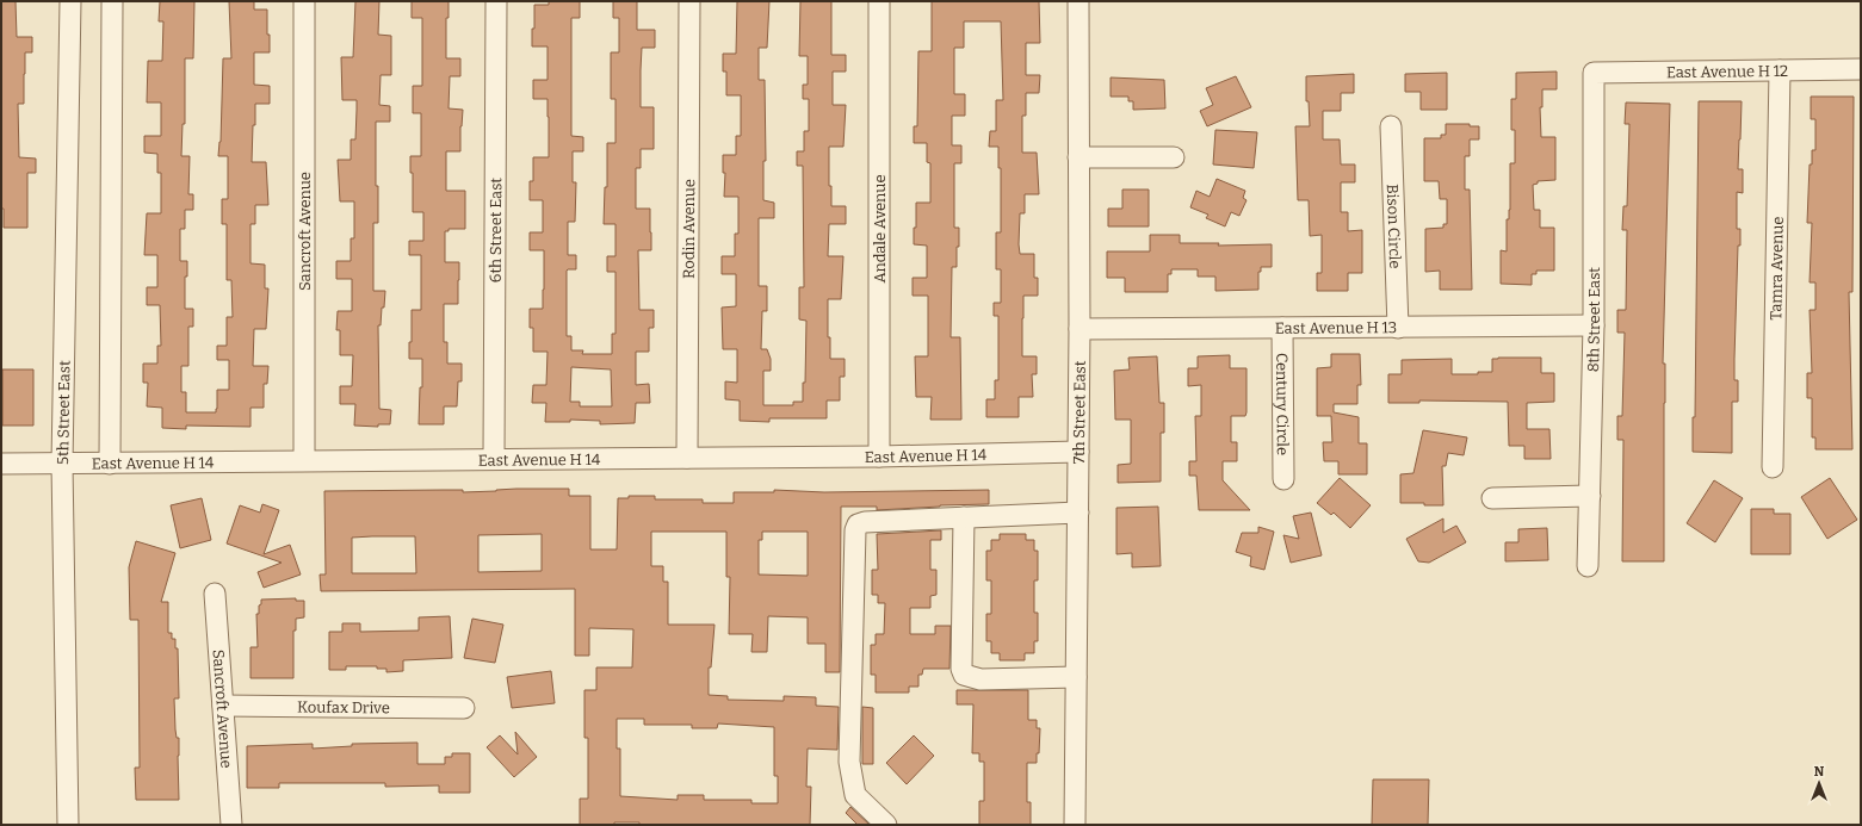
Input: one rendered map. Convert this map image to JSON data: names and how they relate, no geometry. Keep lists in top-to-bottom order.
{
  "streets": {
    "street": [
      "East Avenue H 12",
      "Bison Circle",
      "Rodin Avenue",
      "Andale Avenue",
      "6th Street East",
      "Sancroft Avenue",
      "Tamra Avenue",
      "8th Street East",
      "East Avenue H 13",
      "Century Circle",
      "5th Street East",
      "7th Street East",
      "East Avenue H 14",
      "Koufax Drive"
    ]
  },
  "crossings": [
    ["East Avenue H 12", "Tamra Avenue"],
    ["East Avenue H 12", "8th Street East"],
    ["Bison Circle", "East Avenue H 13"],
    ["Rodin Avenue", "East Avenue H 14"],
    ["Andale Avenue", "East Avenue H 14"],
    ["6th Street East", "East Avenue H 14"],
    ["Sancroft Avenue", "East Avenue H 14"],
    ["Sancroft Avenue", "Koufax Drive"],
    ["8th Street East", "East Avenue H 13"],
    ["East Avenue H 13", "Century Circle"],
    ["East Avenue H 13", "7th Street East"],
    ["5th Street East", "East Avenue H 14"],
    ["7th Street East", "East Avenue H 14"]
  ],
  "north": "top"
}
